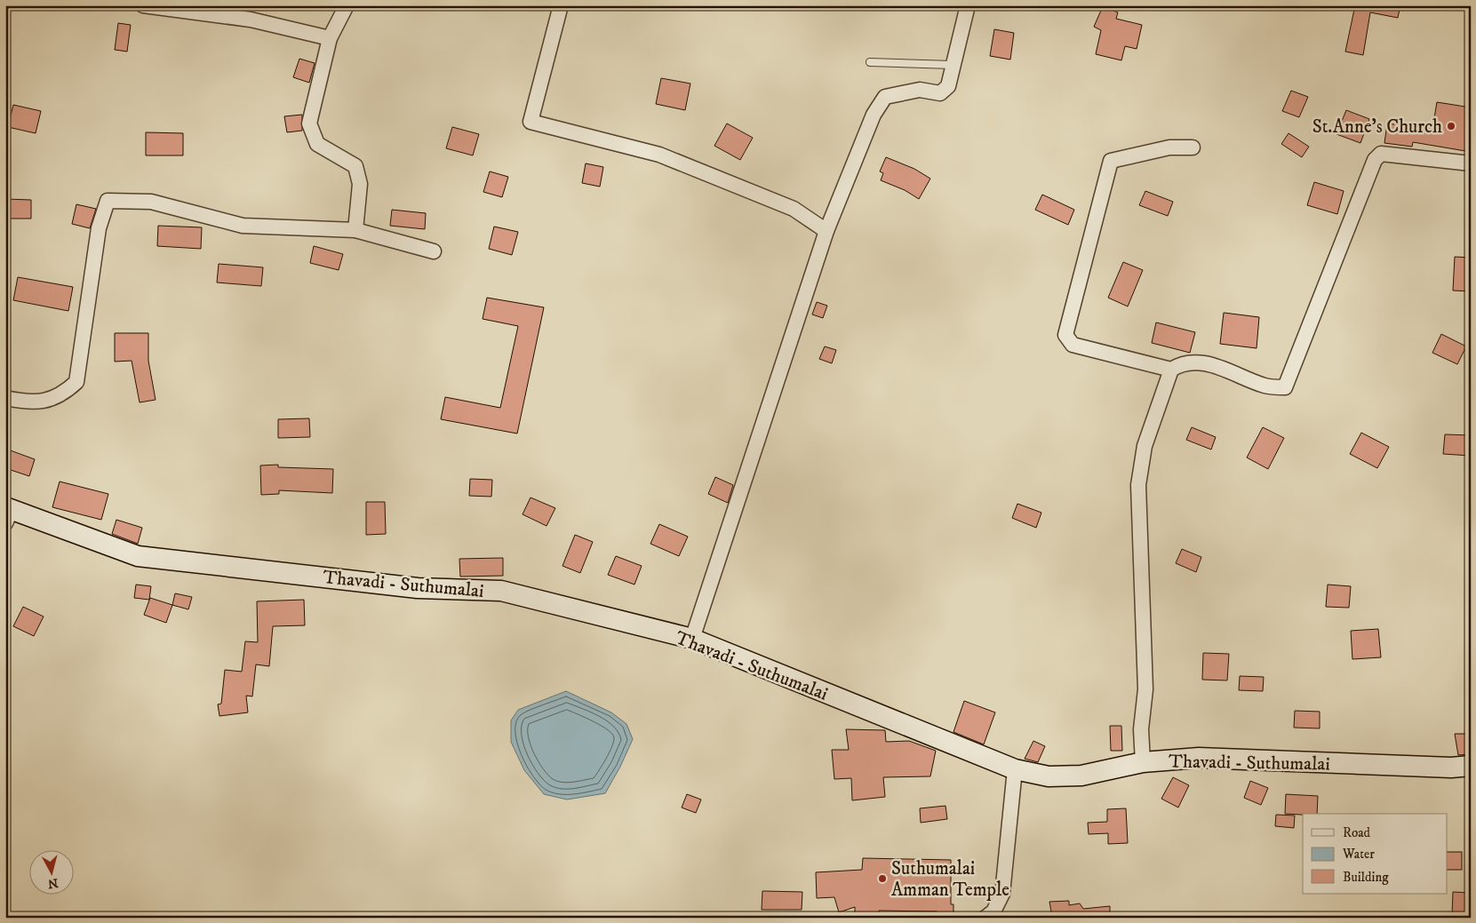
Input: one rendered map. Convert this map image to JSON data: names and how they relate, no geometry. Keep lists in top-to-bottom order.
{
  "streets": {
    "main road": ["Thavadi - Suthumalai"]
  },
  "places": ["St.Anne's Church", "Suthumalai Amman Temple"],
  "legend": ["Road", "Water", "Building"],
  "north": "bottom"
}
